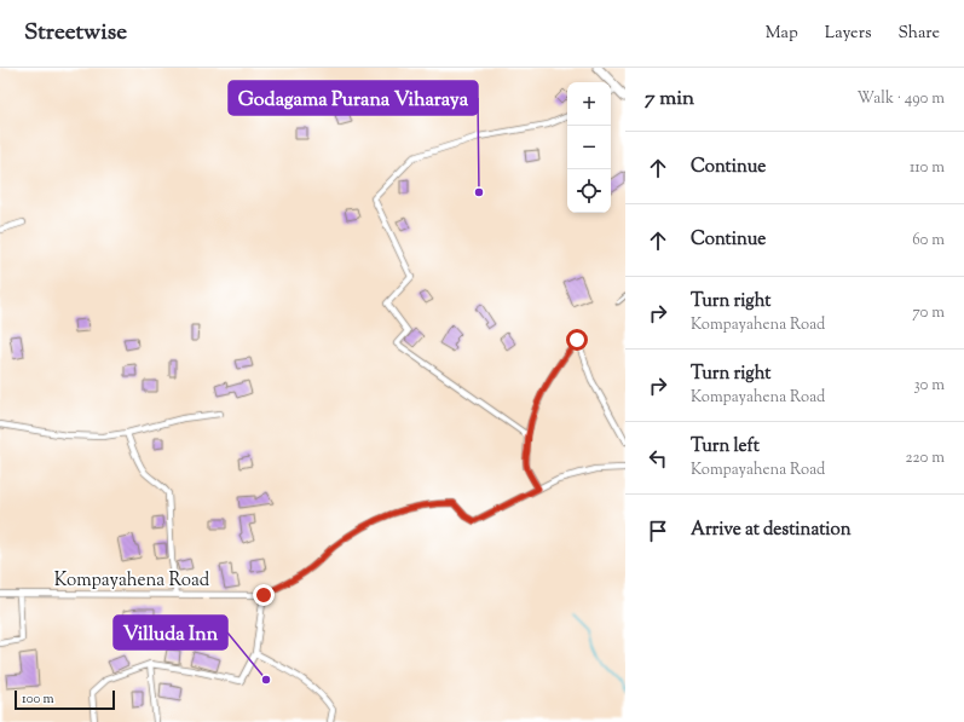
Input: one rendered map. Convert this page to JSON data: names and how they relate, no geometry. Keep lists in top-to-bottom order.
{
  "streets": {
    "street": ["Kompayahena Road"]
  },
  "places": ["Godagama Purana Viharaya", "Villuda Inn"],
  "scale_bar": "100 m",
  "page": {
    "header": "Streetwise",
    "nav": ["Map", "Layers", "Share"],
    "heading": ["7 min", "Walk · 490 m"],
    "map_buttons": ["+", "−"],
    "list": [
      ["Continue", "110 m"],
      ["Continue", "60 m"],
      ["Turn right", "Kompayahena Road", "70 m"],
      ["Turn right", "Kompayahena Road", "30 m"],
      ["Turn left", "Kompayahena Road", "220 m"],
      "Arrive at destination"
    ],
    "scale": "100 m"
  }
}
